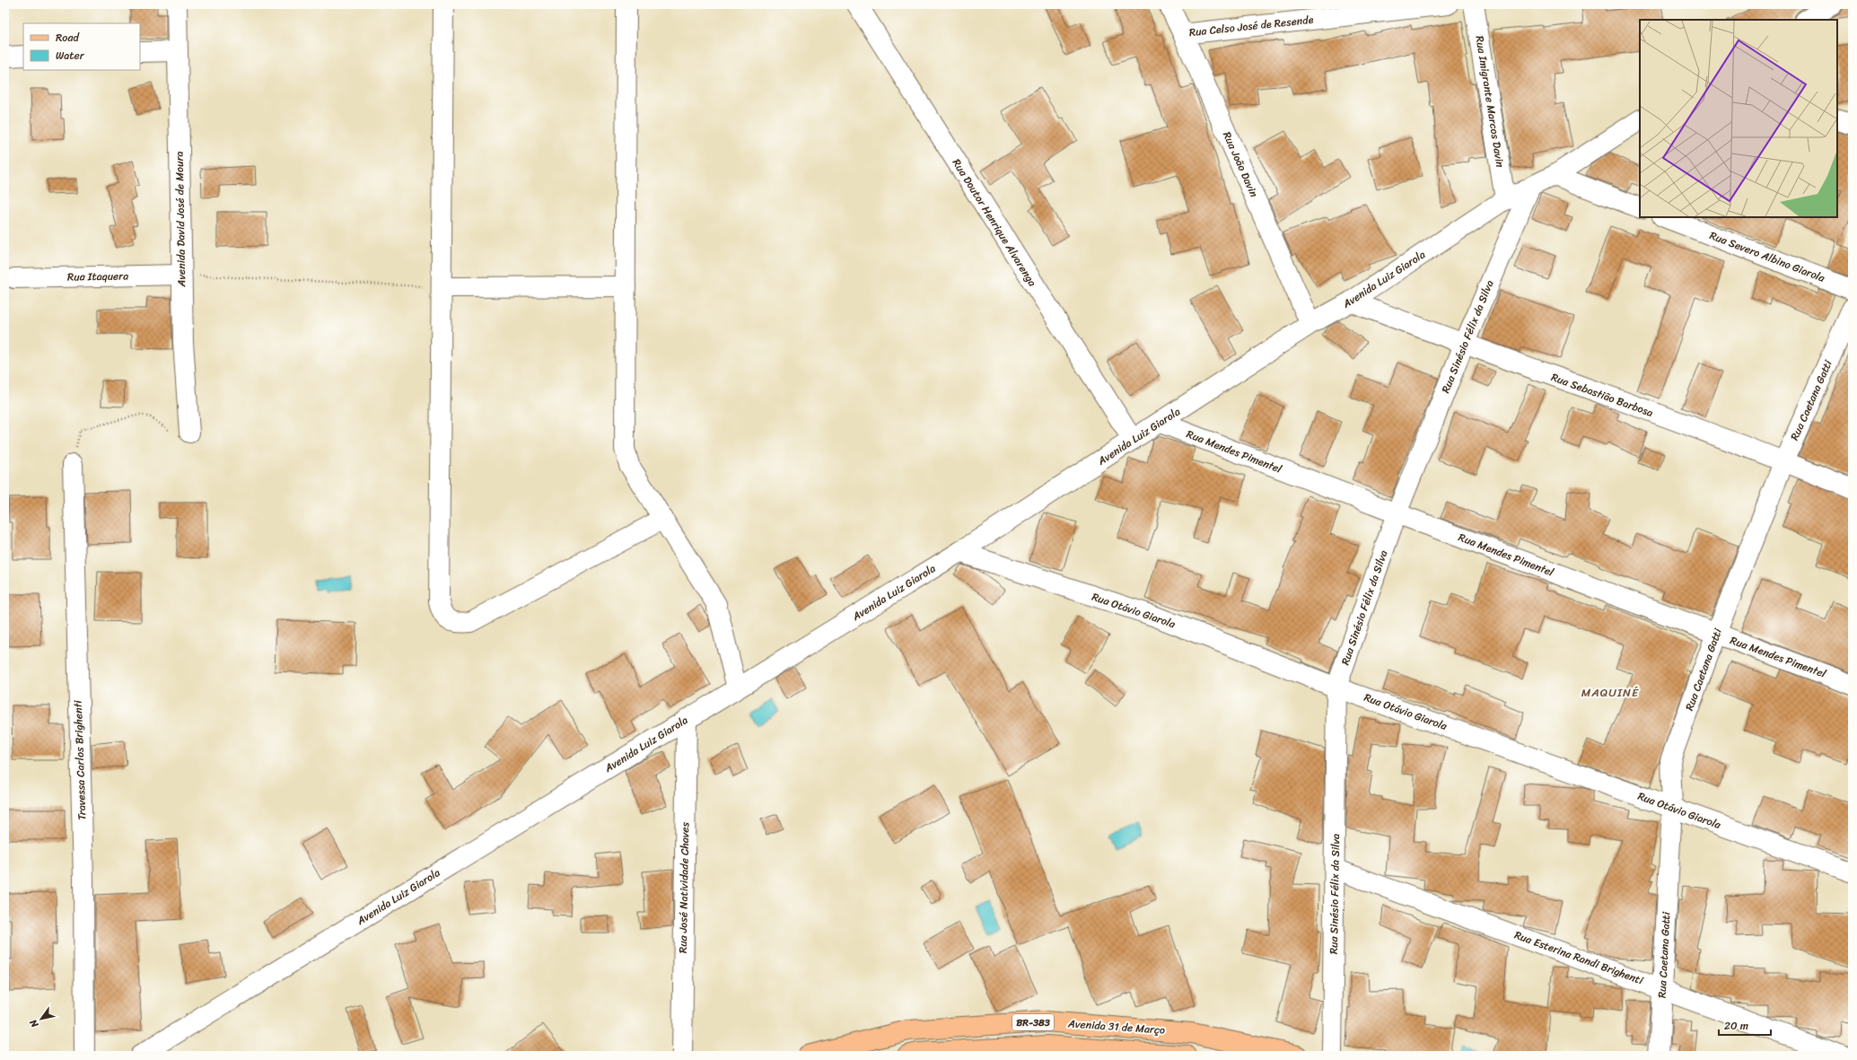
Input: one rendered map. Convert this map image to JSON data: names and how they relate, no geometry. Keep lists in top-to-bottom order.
{
  "streets": {
    "main road": ["BR-383", "Avenida 31 de Março"],
    "street": [
      "Rua Celso José de Resende",
      "Rua Imigrante Marcos Davin",
      "Rua João Davin",
      "Avenida David José de Moura",
      "Rua Doutor Henrique Alvarenga",
      "Rua Severo Albino Giarola",
      "Rua Itaquera",
      "Avenida Luiz Giarola",
      "Rua Sinésio Félix da Silva",
      "Rua Sebastião Barbosa",
      "Rua Caetana Gatti",
      "Rua Mendes Pimentel",
      "Rua Otávio Giarola",
      "Travessa Carlos Brighenti",
      "Rua José Natividade Chaves",
      "Rua Esterina Randi Brighenti"
    ]
  },
  "crossings": [
    ["Rua Celso José de Resende", "Rua João Davin"],
    ["Rua Imigrante Marcos Davin", "Avenida Luiz Giarola"],
    ["Rua João Davin", "Avenida Luiz Giarola"],
    ["Avenida David José de Moura", "Rua Itaquera"],
    ["Rua Doutor Henrique Alvarenga", "Avenida Luiz Giarola"],
    ["Avenida Luiz Giarola", "Rua Sinésio Félix da Silva"],
    ["Avenida Luiz Giarola", "Rua Sebastião Barbosa"],
    ["Avenida Luiz Giarola", "Rua Mendes Pimentel"],
    ["Avenida Luiz Giarola", "Rua Otávio Giarola"],
    ["Avenida Luiz Giarola", "Rua José Natividade Chaves"],
    ["Rua Sinésio Félix da Silva", "Rua Sebastião Barbosa"],
    ["Rua Sinésio Félix da Silva", "Rua Mendes Pimentel"],
    ["Rua Sinésio Félix da Silva", "Rua Otávio Giarola"],
    ["Rua Sinésio Félix da Silva", "Rua Esterina Randi Brighenti"],
    ["Rua Sebastião Barbosa", "Rua Caetana Gatti"],
    ["Rua Caetana Gatti", "Rua Mendes Pimentel"],
    ["Rua Caetana Gatti", "Rua Otávio Giarola"],
    ["Rua Caetana Gatti", "Rua Esterina Randi Brighenti"]
  ],
  "districts": ["MAQUINÉ"],
  "legend": ["Road", "Water"],
  "scale_bar": "20 m",
  "north": "bottom left"
}
